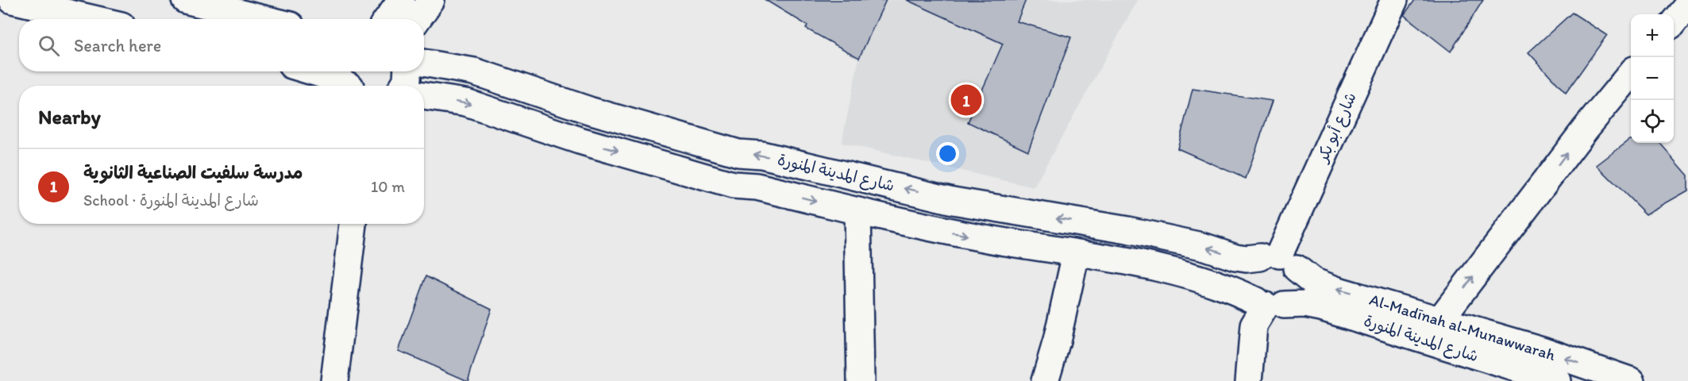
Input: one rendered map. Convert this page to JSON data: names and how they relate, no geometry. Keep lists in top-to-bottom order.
{
  "streets": {
    "main road": ["شارع أبو بكر", "شارع المدينة المنورة", "Al-Madīnah al-Munawwarah"]
  },
  "crossings": [
    ["شارع أبو بكر", "شارع المدينة المنورة"],
    ["شارع أبو بكر", "Al-Madīnah al-Munawwarah"],
    ["شارع المدينة المنورة", "Al-Madīnah al-Munawwarah"]
  ],
  "one_way": ["Al-Madīnah al-Munawwarah"],
  "page": {
    "map_buttons": ["+", "−"],
    "search": "Search here",
    "pins": "1",
    "heading": "Nearby",
    "list": [
      {
        "mark": "1",
        "name": "مدرسة سلفيت الصناعية الثانوية",
        "note": "School · شارع المدينة المنورة",
        "value": "10 m"
      }
    ]
  }
}
